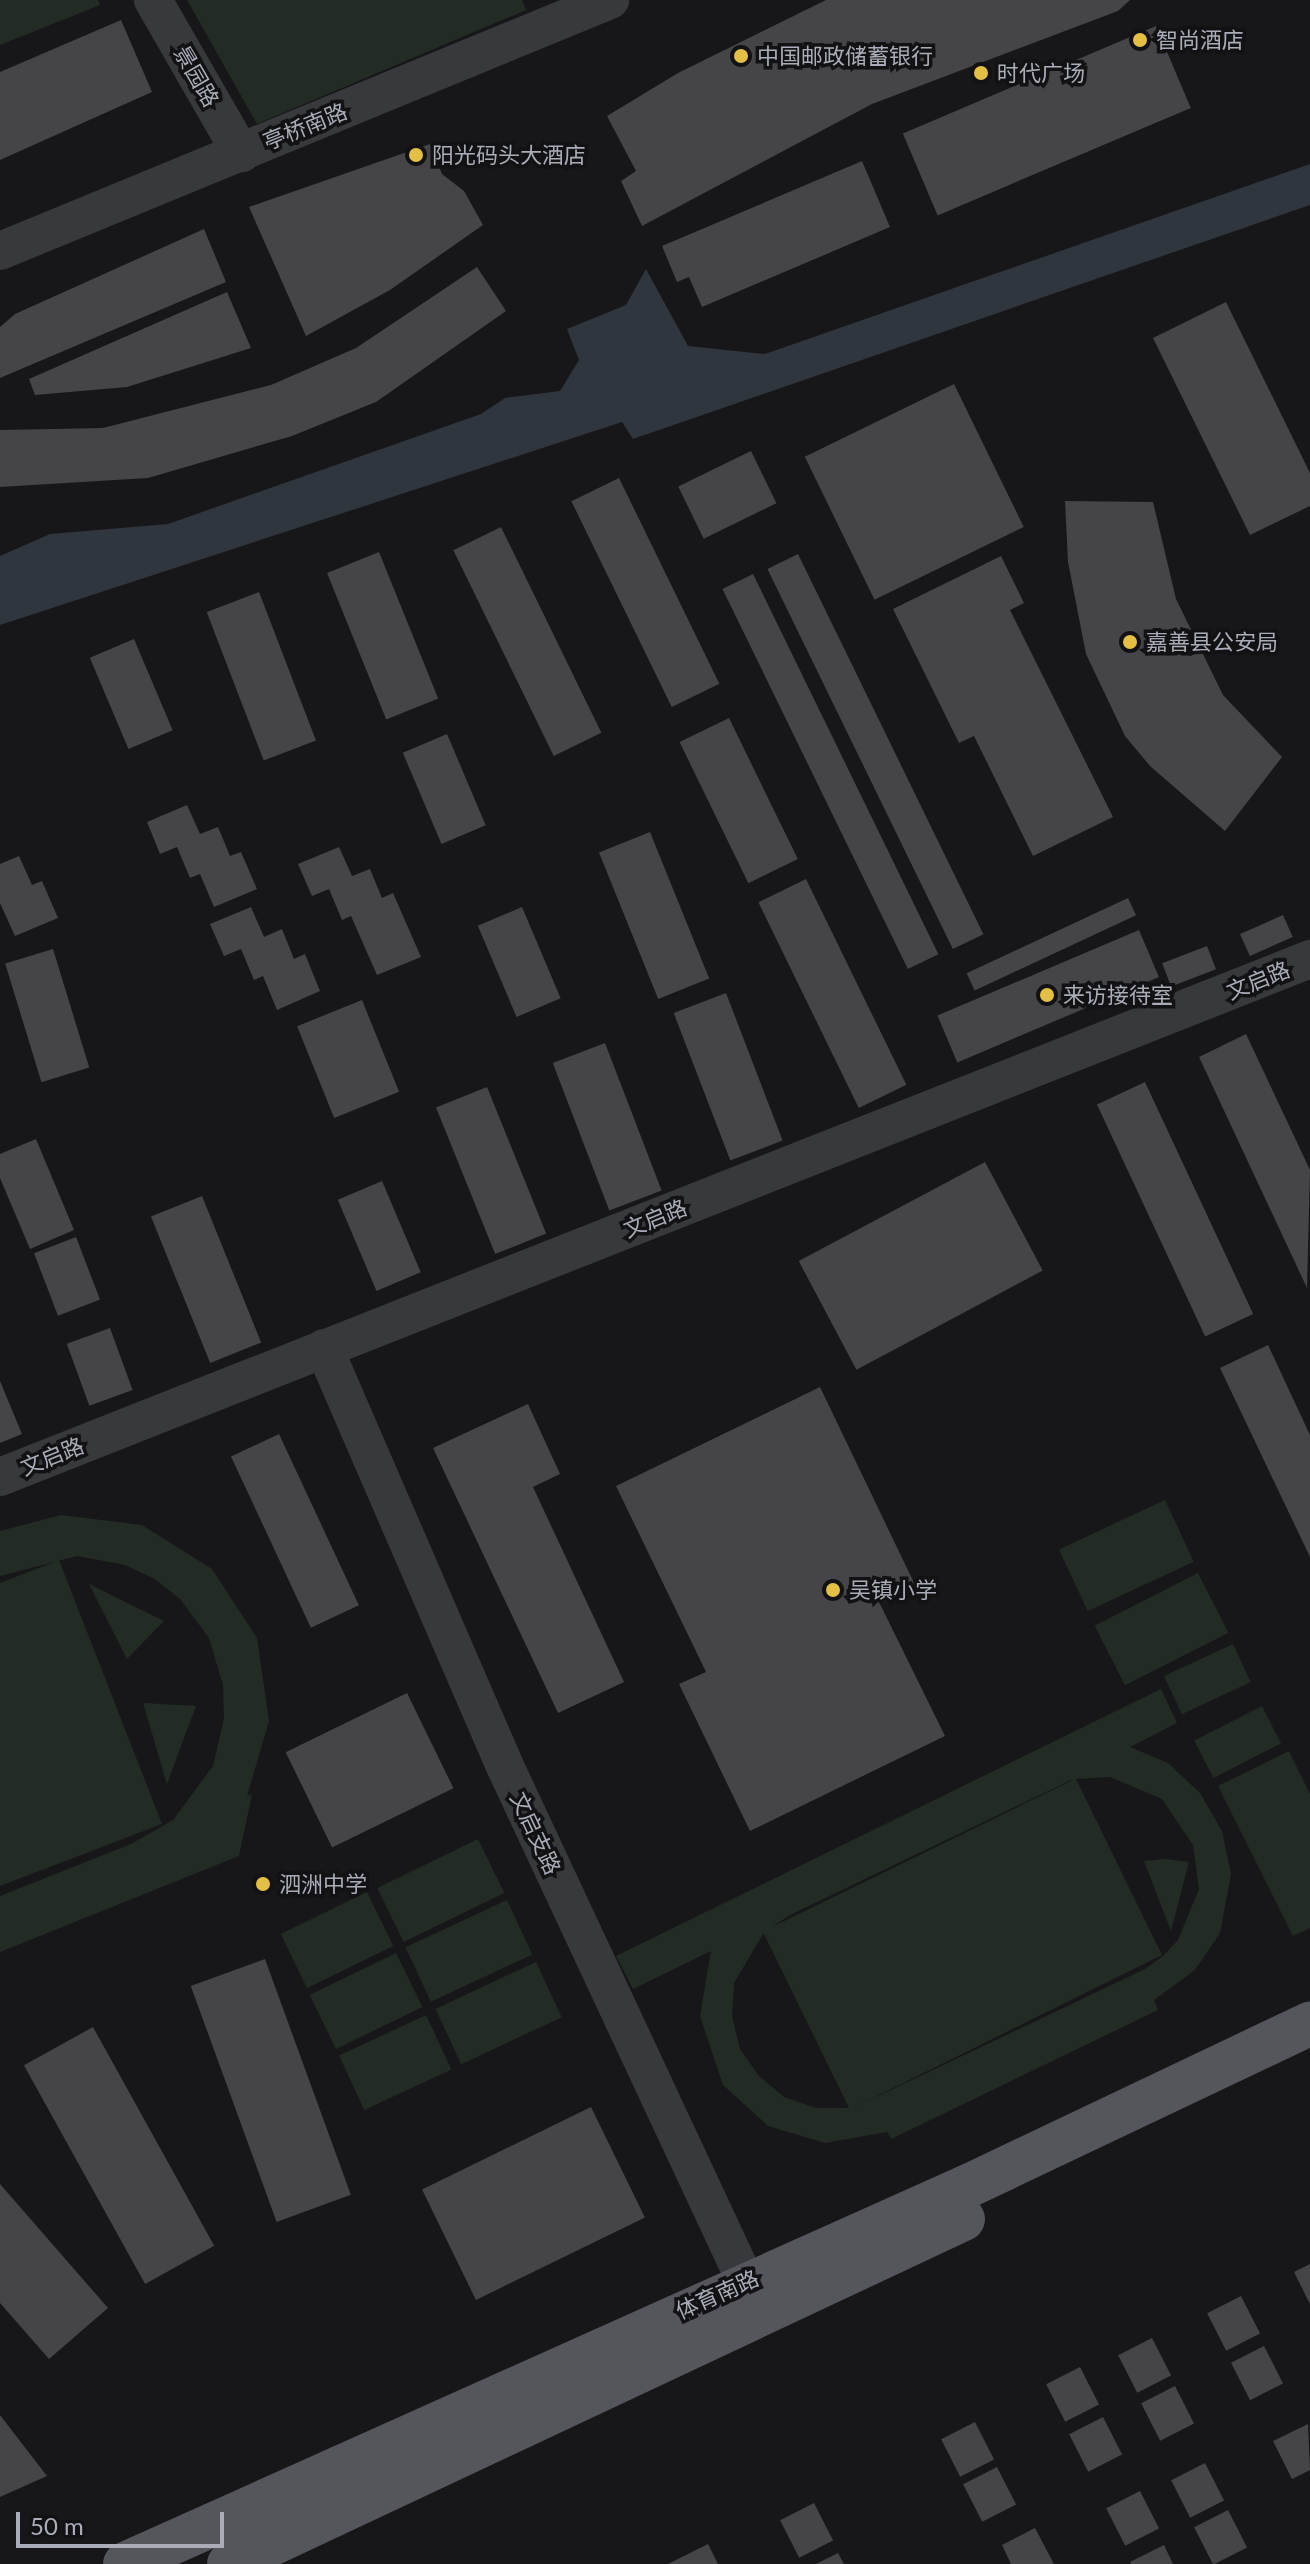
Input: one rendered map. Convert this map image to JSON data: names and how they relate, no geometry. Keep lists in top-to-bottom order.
{
  "streets": {
    "main road": ["体育南路"],
    "street": [
      "景园路",
      "亭桥南路",
      "文启路",
      "文启支路"
    ]
  },
  "crossings": [
    ["景园路", "亭桥南路"],
    ["文启路", "文启支路"],
    ["文启支路", "体育南路"]
  ],
  "places": [
    "智尚酒店",
    "中国邮政储蓄银行",
    "时代广场",
    "阳光码头大酒店",
    "嘉善县公安局",
    "来访接待室",
    "吴镇小学",
    "泗洲中学"
  ],
  "scale_bar": "50 m"
}
